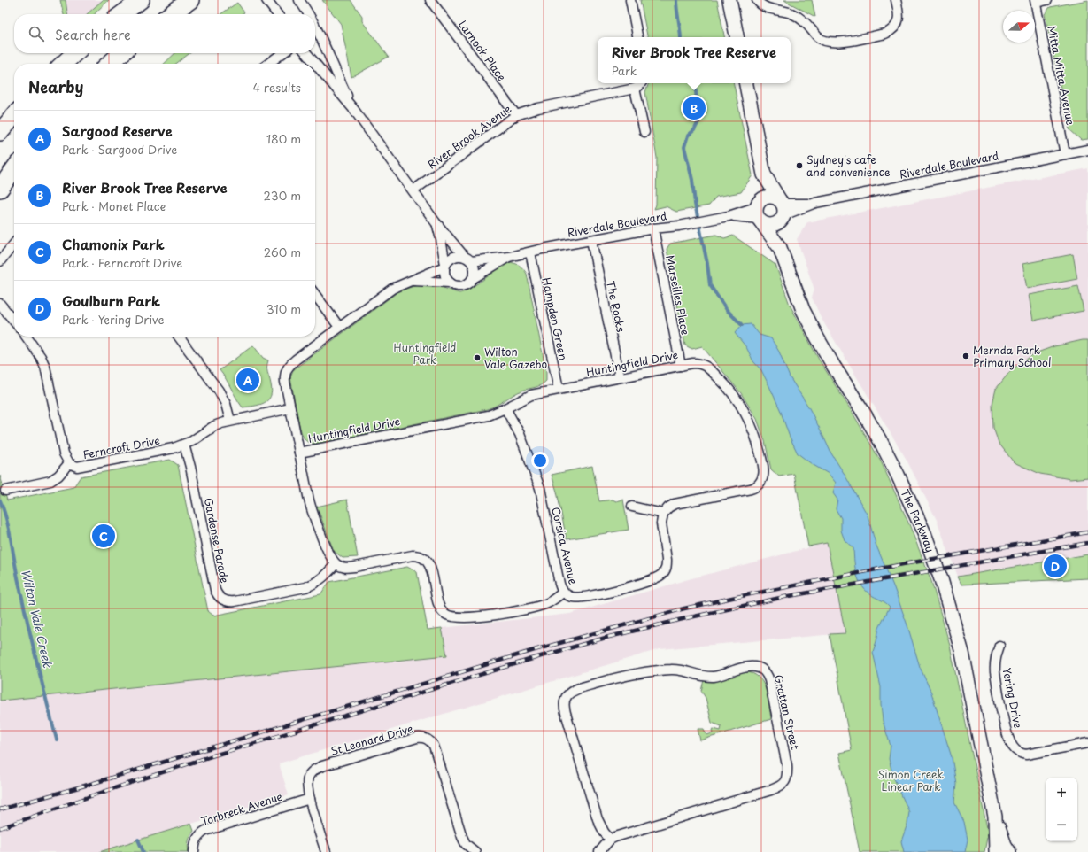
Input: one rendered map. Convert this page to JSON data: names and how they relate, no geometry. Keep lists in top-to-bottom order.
{
  "streets": {
    "street": [
      "Larnook Place",
      "Mitta Mitta Avenue",
      "River Brook Avenue",
      "Riverdale Boulevard",
      "Marseilles Place",
      "The Rocks",
      "Hampden Green",
      "Huntingfield Drive",
      "Ferncroft Drive",
      "The Parkway",
      "Gardense Parade",
      "Corsica Avenue",
      "Yering Drive",
      "Grattan Street",
      "St Leonard Drive",
      "Torbreck Avenue"
    ]
  },
  "crossings": [
    ["Larnook Place", "River Brook Avenue"],
    ["Mitta Mitta Avenue", "Riverdale Boulevard"],
    ["Riverdale Boulevard", "Marseilles Place"],
    ["Riverdale Boulevard", "The Rocks"],
    ["Riverdale Boulevard", "Hampden Green"],
    ["Riverdale Boulevard", "The Parkway"],
    ["Marseilles Place", "Huntingfield Drive"],
    ["The Rocks", "Huntingfield Drive"],
    ["Hampden Green", "Huntingfield Drive"],
    ["Huntingfield Drive", "Corsica Avenue"],
    ["Ferncroft Drive", "Gardense Parade"],
    ["St Leonard Drive", "Torbreck Avenue"]
  ],
  "water": ["Wilton Vale Creek"],
  "parks": ["Huntingfield Park", "Simon Creek Linear Park"],
  "places": ["Sydney's cafe and convenience", "Mernda Park Primary School", "Wilton Vale Gazebo"],
  "north": "right",
  "page": {
    "search": "Search here",
    "popup": ["River Brook Tree Reserve", "Park"],
    "heading": ["Nearby", "4 results"],
    "pins": [
      "B",
      "A",
      "C",
      "D"
    ],
    "list": [
      {
        "mark": "A",
        "name": "Sargood Reserve",
        "note": "Park · Sargood Drive",
        "value": "180 m"
      },
      {
        "mark": "B",
        "name": "River Brook Tree Reserve",
        "note": "Park · Monet Place",
        "value": "230 m"
      },
      {
        "mark": "C",
        "name": "Chamonix Park",
        "note": "Park · Ferncroft Drive",
        "value": "260 m"
      },
      {
        "mark": "D",
        "name": "Goulburn Park",
        "note": "Park · Yering Drive",
        "value": "310 m"
      }
    ],
    "map_buttons": ["+", "−"]
  }
}
